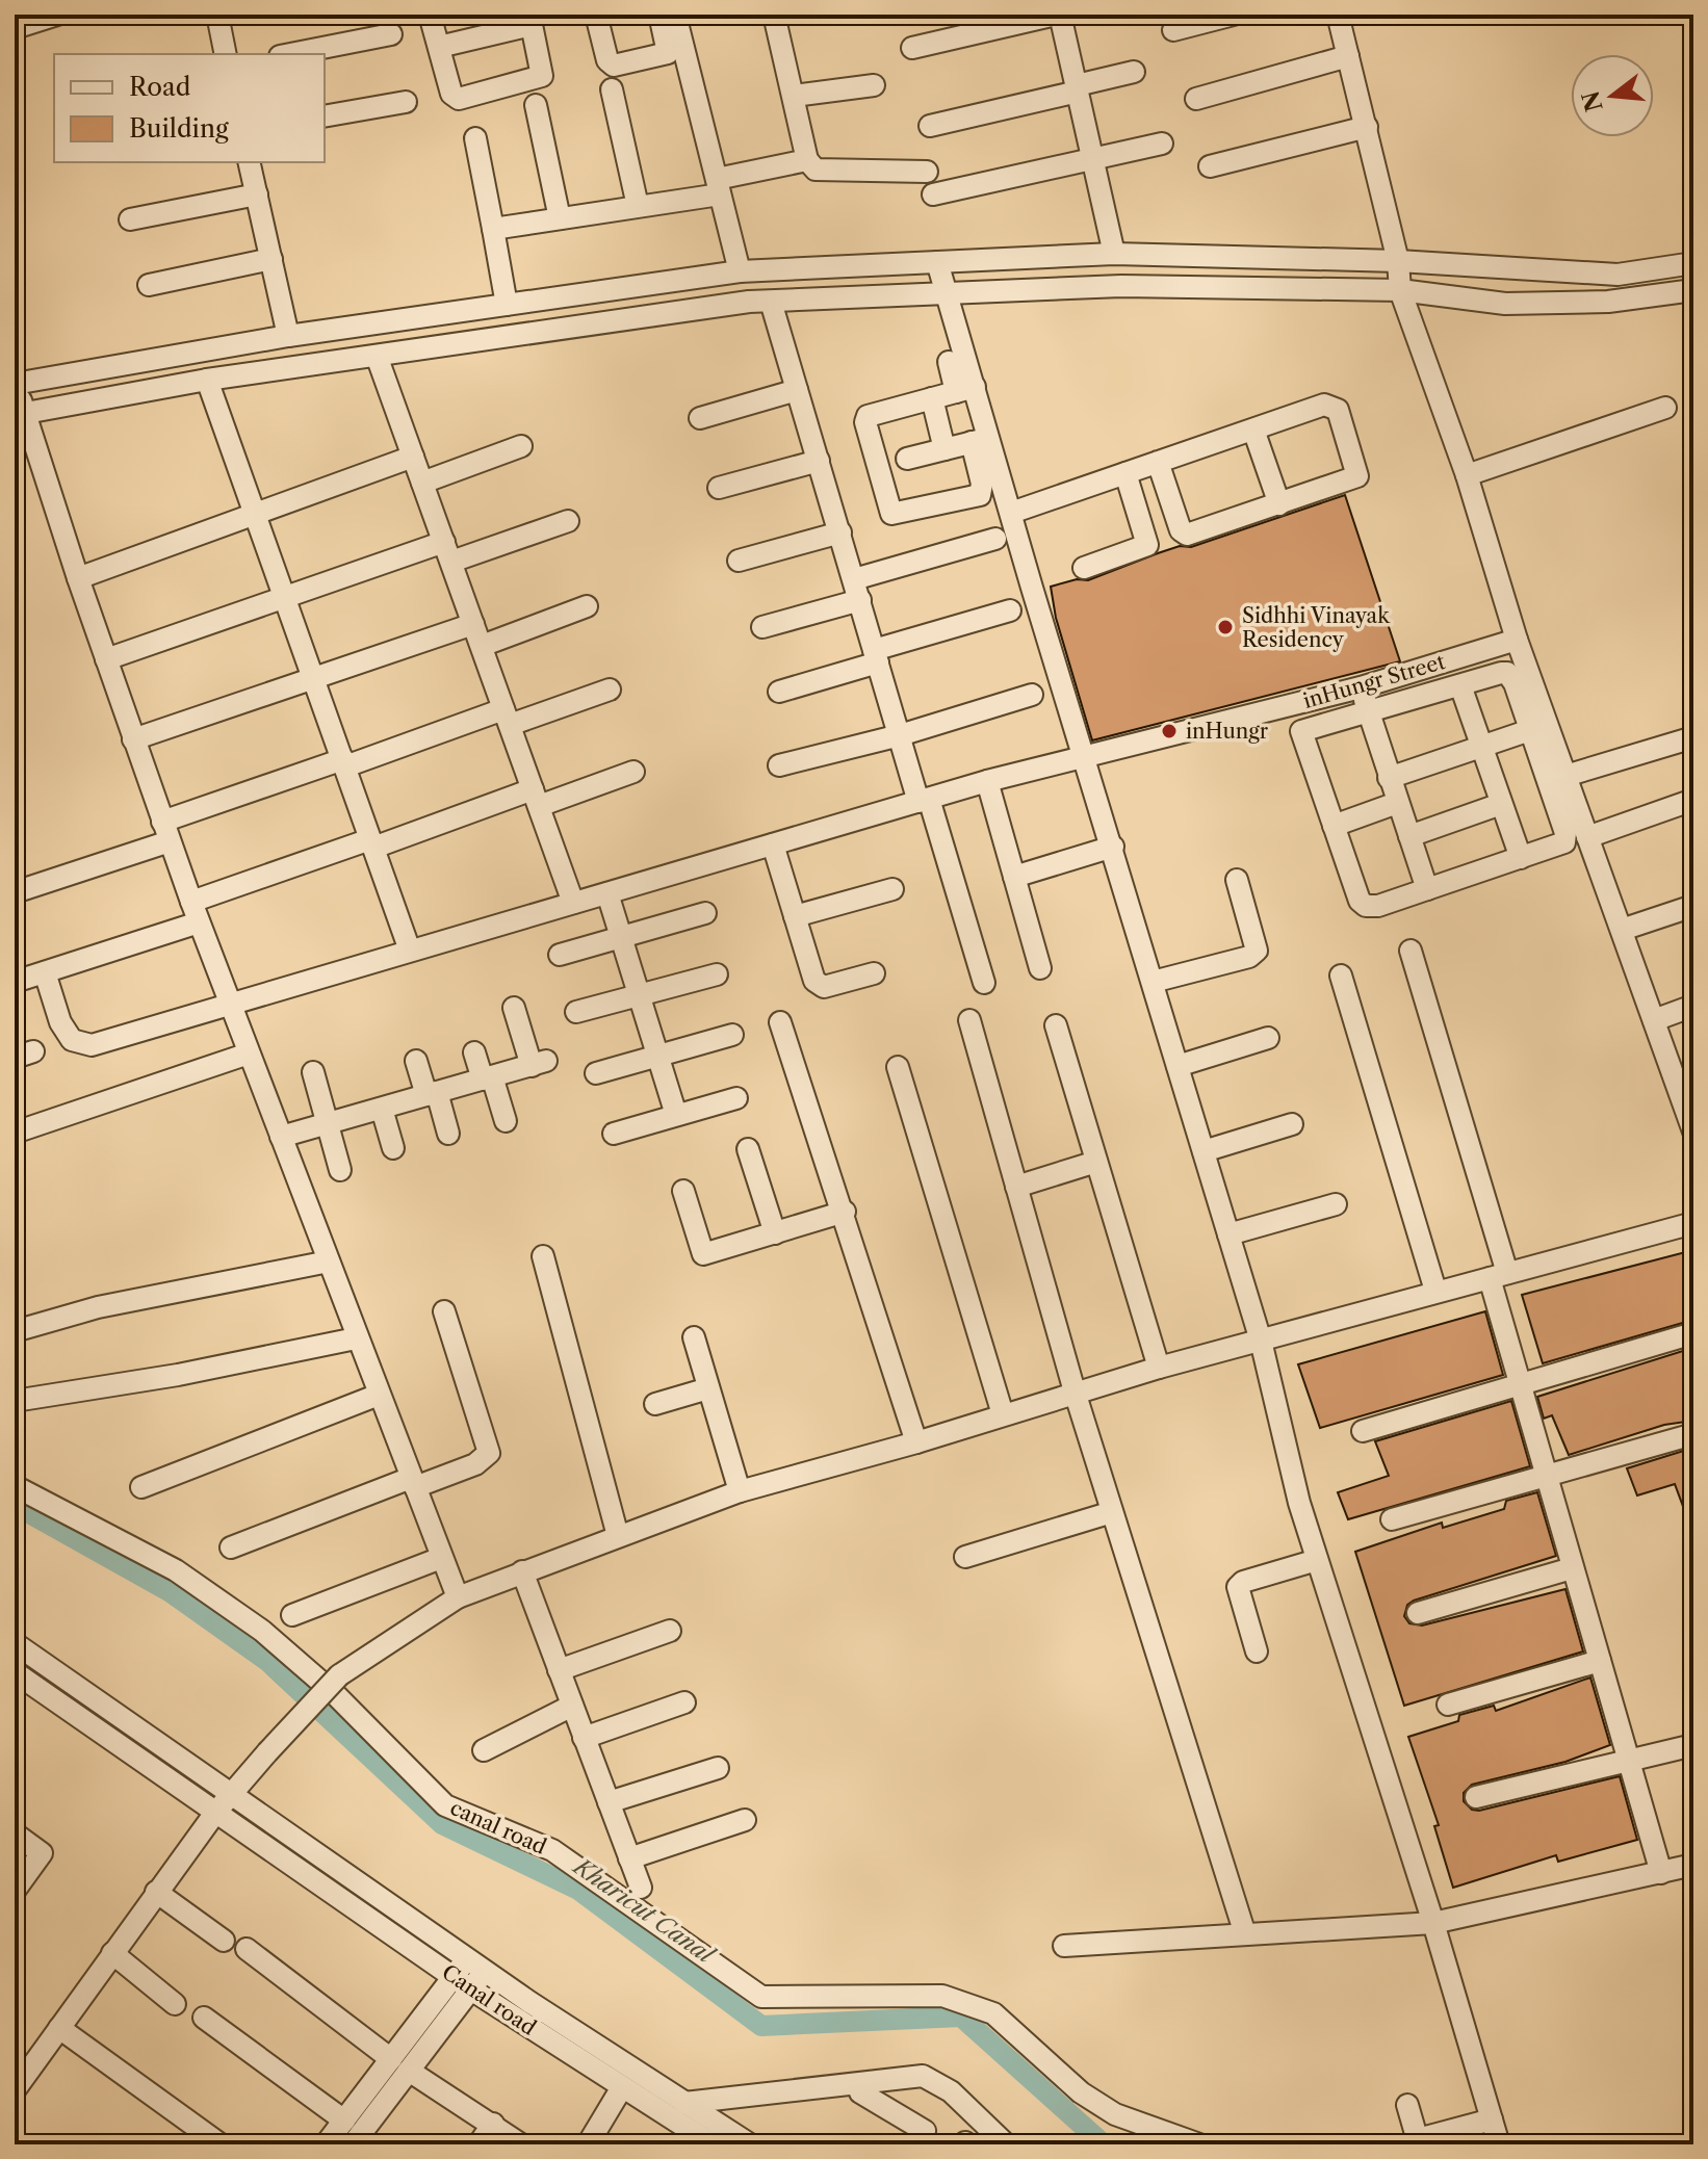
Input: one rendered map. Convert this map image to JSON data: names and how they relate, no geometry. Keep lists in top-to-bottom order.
{
  "streets": {
    "street": ["inHungr Street", "canal road", "Canal road"]
  },
  "water": ["Kharicut Canal"],
  "places": ["Sidhhi Vinayak Residency", "inHungr"],
  "legend": ["Road", "Building"],
  "north": "left"
}
